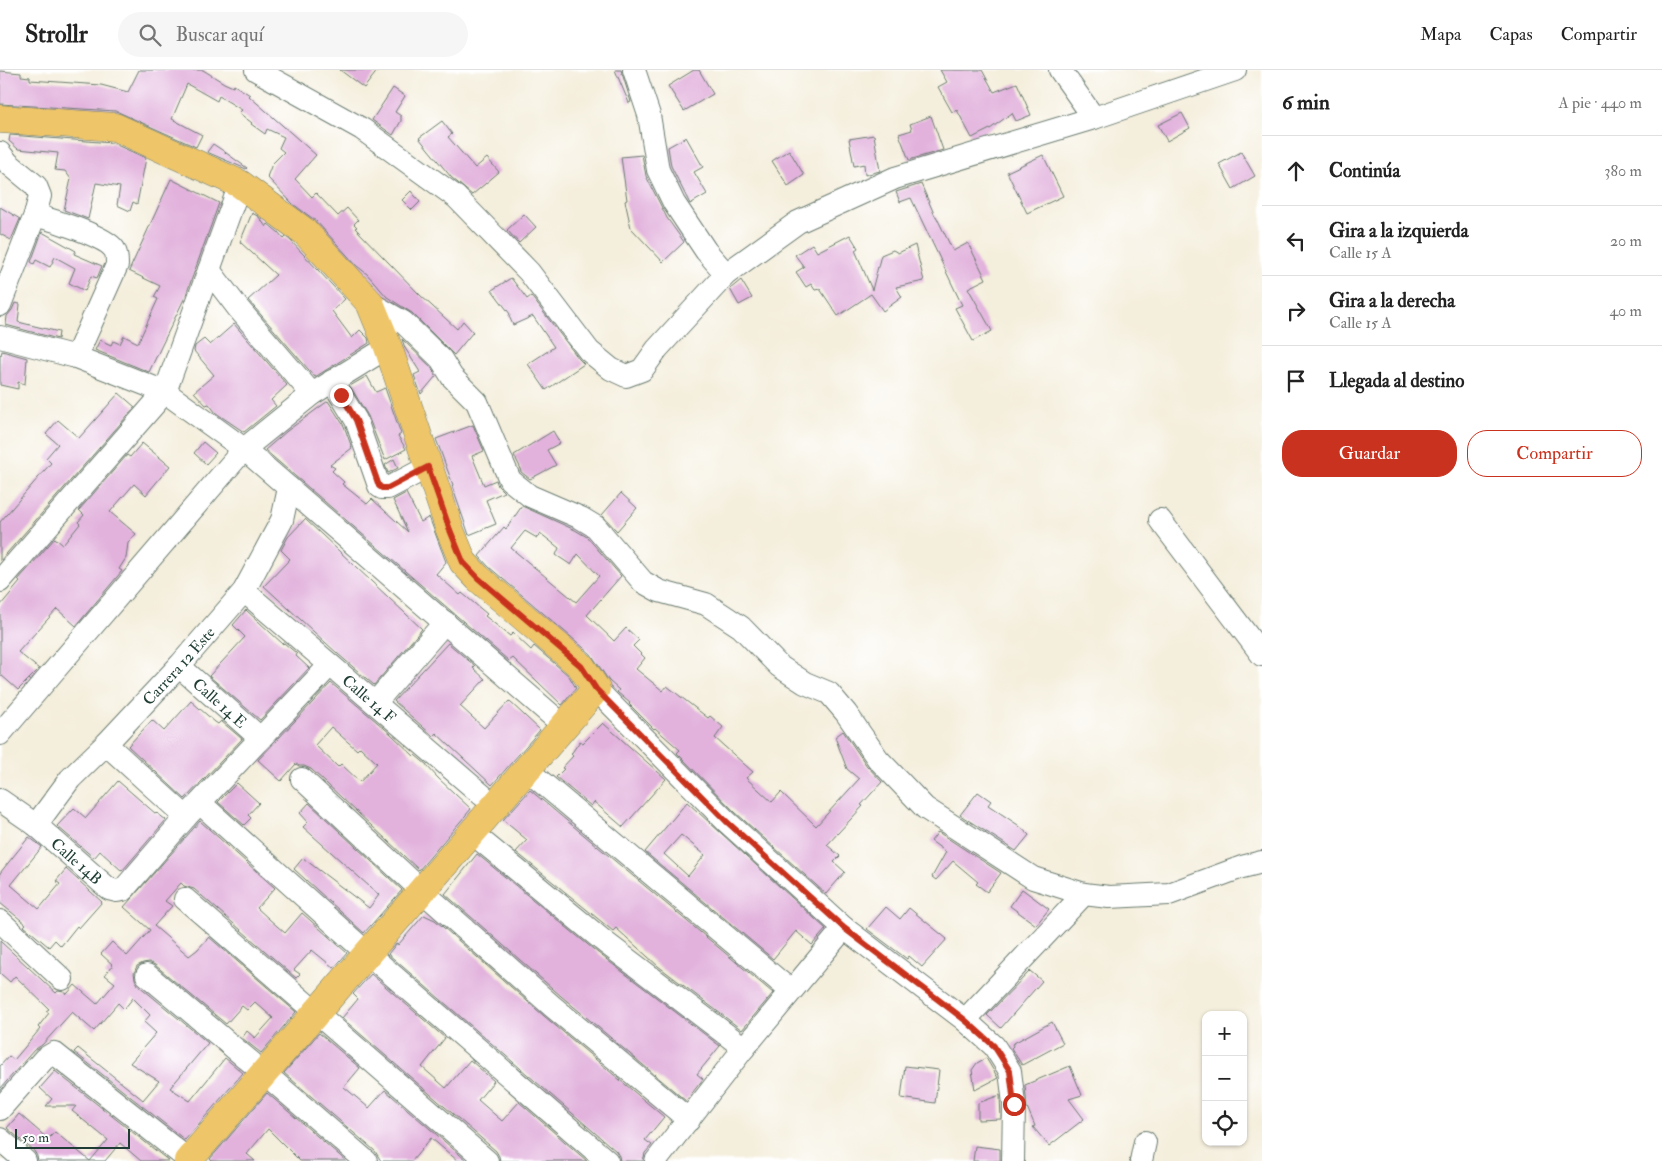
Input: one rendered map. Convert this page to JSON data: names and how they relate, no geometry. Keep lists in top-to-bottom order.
{
  "streets": {
    "street": [
      "Carrera 12 Este",
      "Calle 14 F",
      "Calle 14 E",
      "Calle 14B"
    ]
  },
  "crossings": [
    ["Carrera 12 Este", "Calle 14 F"],
    ["Carrera 12 Este", "Calle 14 E"],
    ["Carrera 12 Este", "Calle 14B"]
  ],
  "scale_bar": "50 m",
  "page": {
    "header": "Strollr",
    "search": "Buscar aquí",
    "nav": ["Mapa", "Capas", "Compartir"],
    "heading": ["6 min", "A pie · 440 m"],
    "list": [
      ["Continúa", "380 m"],
      ["Gira a la izquierda", "Calle 15 A", "20 m"],
      ["Gira a la derecha", "Calle 15 A", "40 m"],
      "Llegada al destino"
    ],
    "buttons": ["Guardar", "Compartir"],
    "map_buttons": ["+", "−"],
    "scale": "50 m"
  }
}
